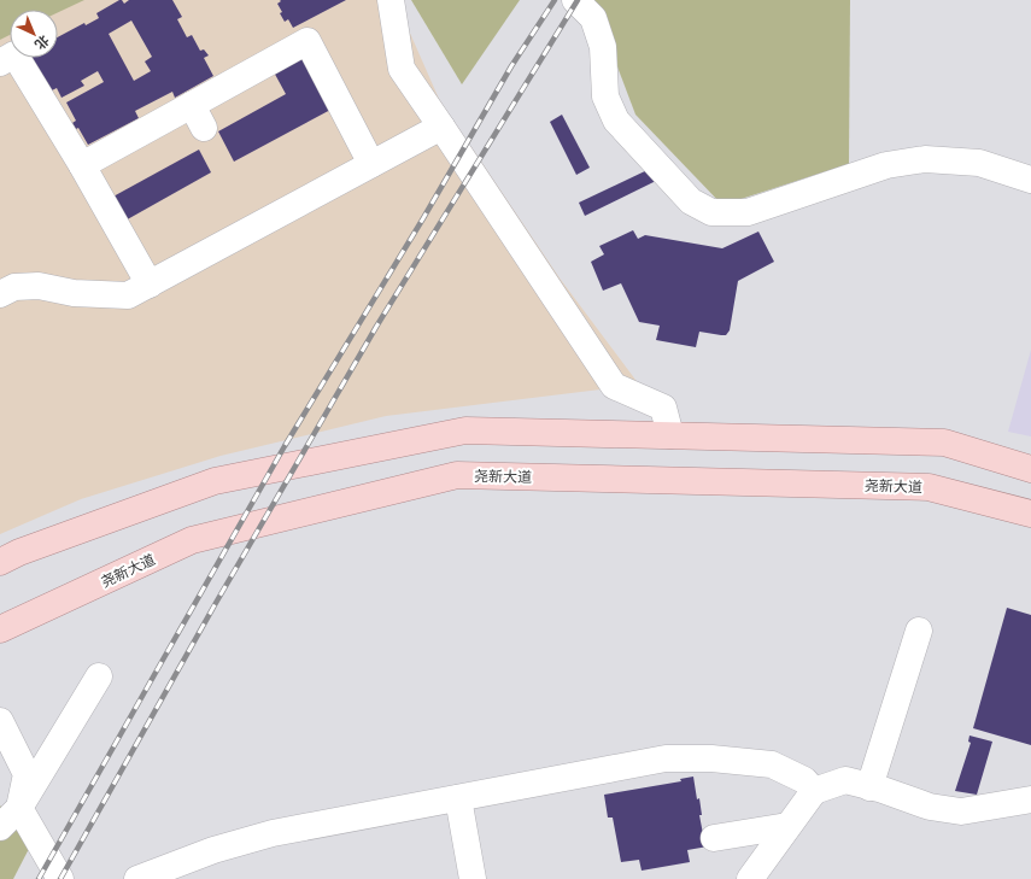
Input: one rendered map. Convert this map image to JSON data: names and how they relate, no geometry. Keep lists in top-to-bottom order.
{
  "streets": {
    "main road": ["尧新大道"]
  },
  "north": "bottom right"
}
